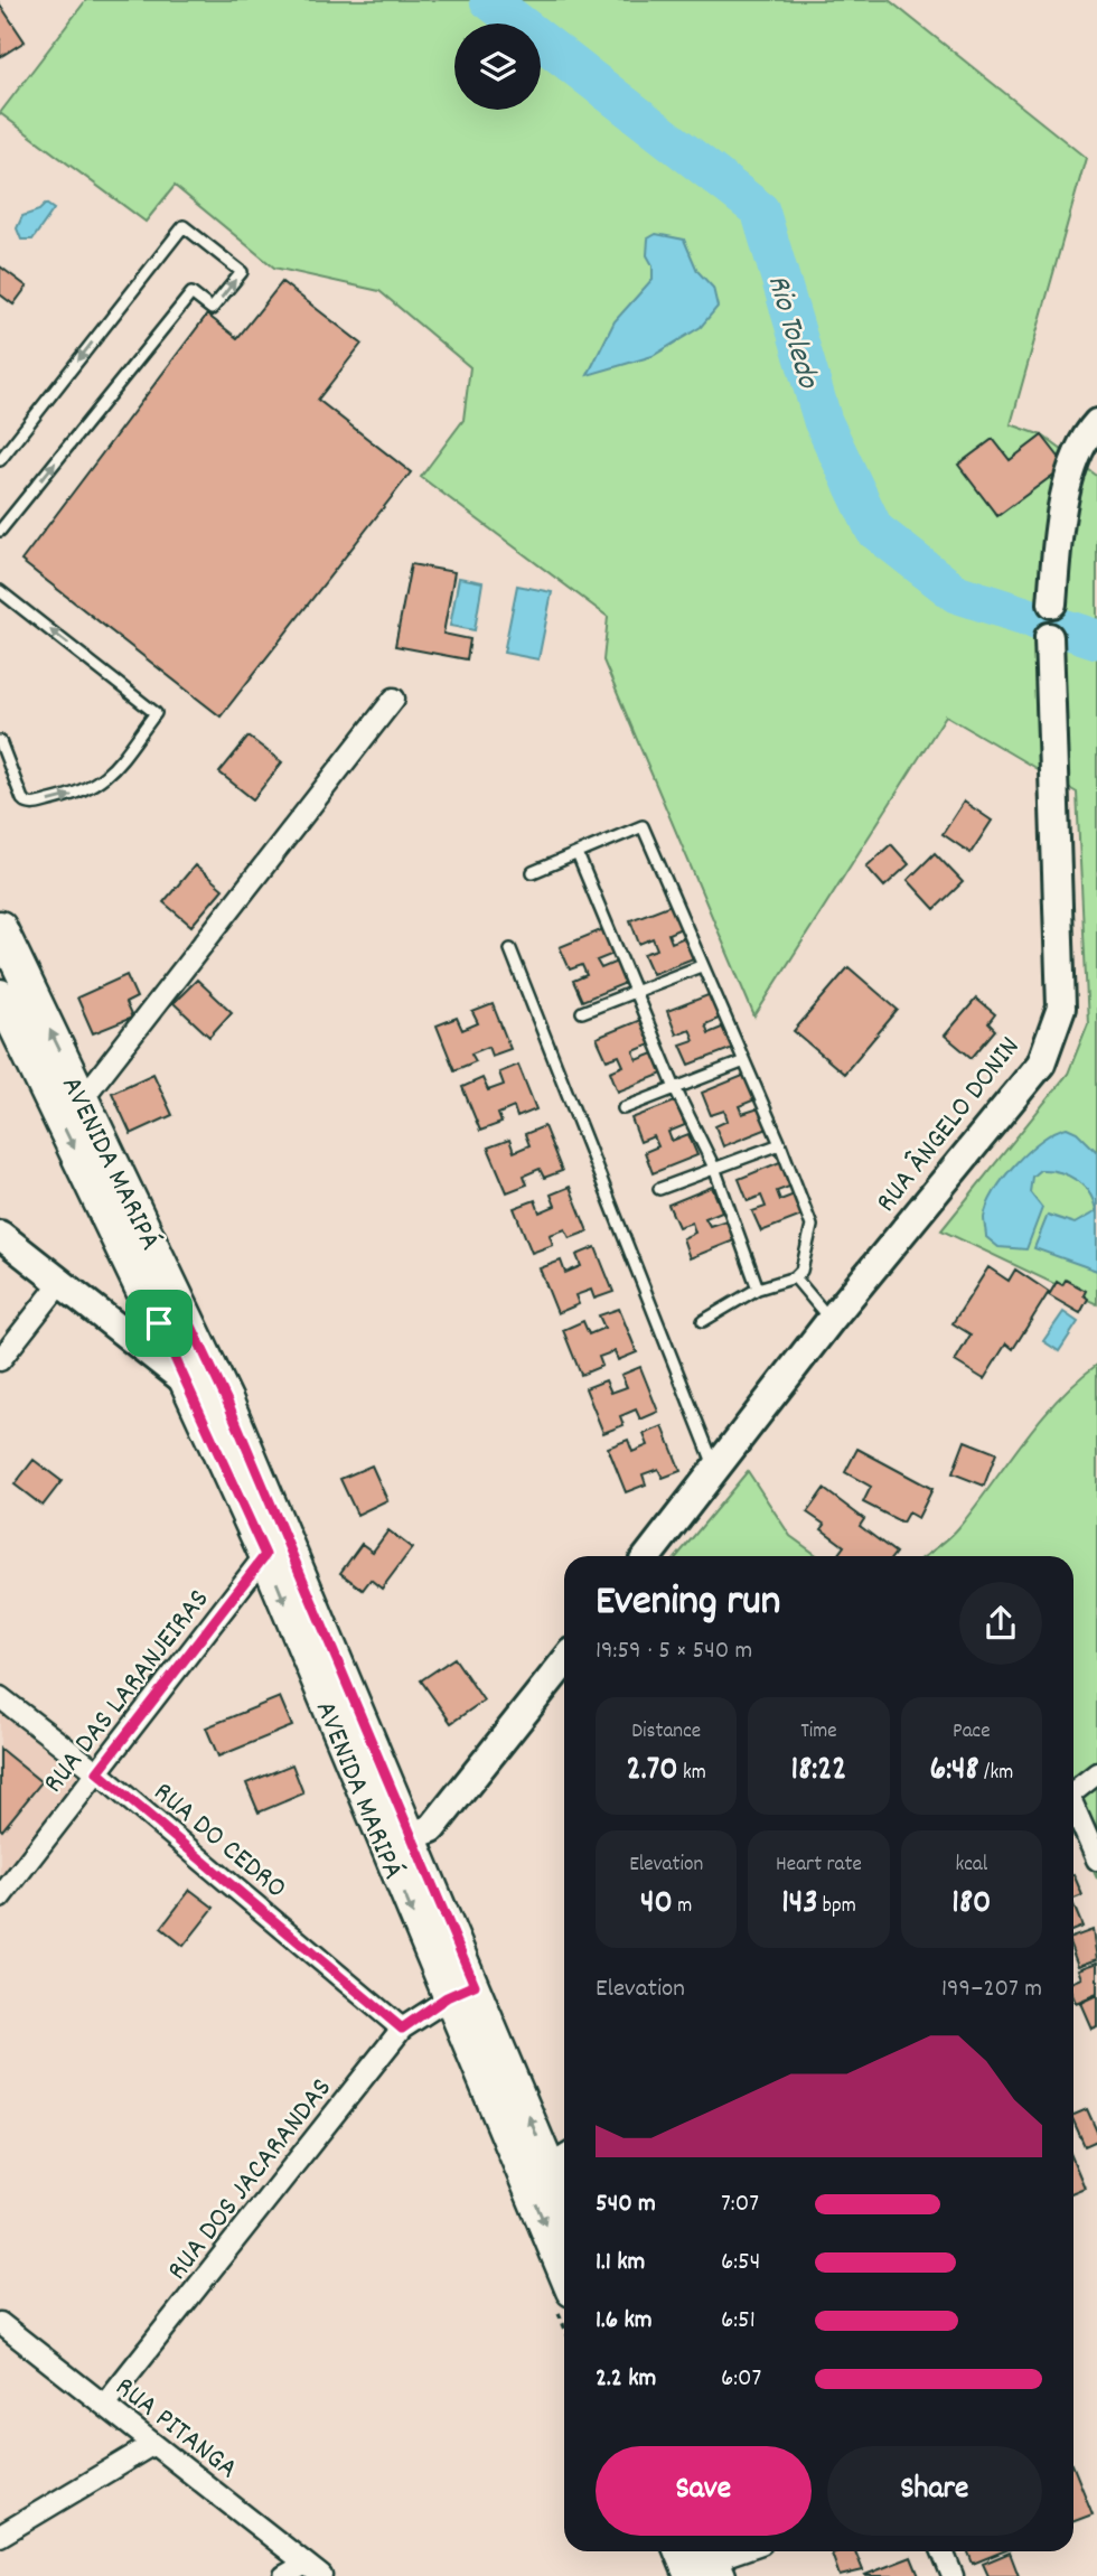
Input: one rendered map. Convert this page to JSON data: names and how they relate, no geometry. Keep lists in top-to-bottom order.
{
  "streets": {
    "main road": ["AVENIDA MARIPÁ"],
    "street": [
      "RUA ÂNGELO DONIN",
      "RUA DAS LARANJEIRAS",
      "RUA DO CEDRO",
      "RUA DOS JACARANDAS",
      "RUA PITANGA"
    ]
  },
  "crossings": [
    ["AVENIDA MARIPÁ", "RUA DAS LARANJEIRAS"],
    ["AVENIDA MARIPÁ", "RUA DOS JACARANDAS"],
    ["RUA DAS LARANJEIRAS", "RUA DO CEDRO"],
    ["RUA DO CEDRO", "RUA DOS JACARANDAS"],
    ["RUA DOS JACARANDAS", "RUA PITANGA"]
  ],
  "water": ["Rio Toledo"],
  "page": {
    "heading": ["Evening run", "19:59 · 5 × 540 m"],
    "stats": [
      ["Distance", "2.70 km"],
      ["Time", "18:22"],
      ["Pace", "6:48 /km"],
      ["Elevation", "40 m"],
      ["Heart rate", "143 bpm"],
      ["kcal", "180"]
    ],
    "chart": ["Elevation", "199–207 m"],
    "list": [
      {
        "name": "540 m",
        "note": "7:07"
      },
      {
        "name": "1.1 km",
        "note": "6:54"
      },
      {
        "name": "1.6 km",
        "note": "6:51"
      },
      {
        "name": "2.2 km",
        "note": "6:07"
      }
    ],
    "buttons": ["Save", "Share"]
  }
}
